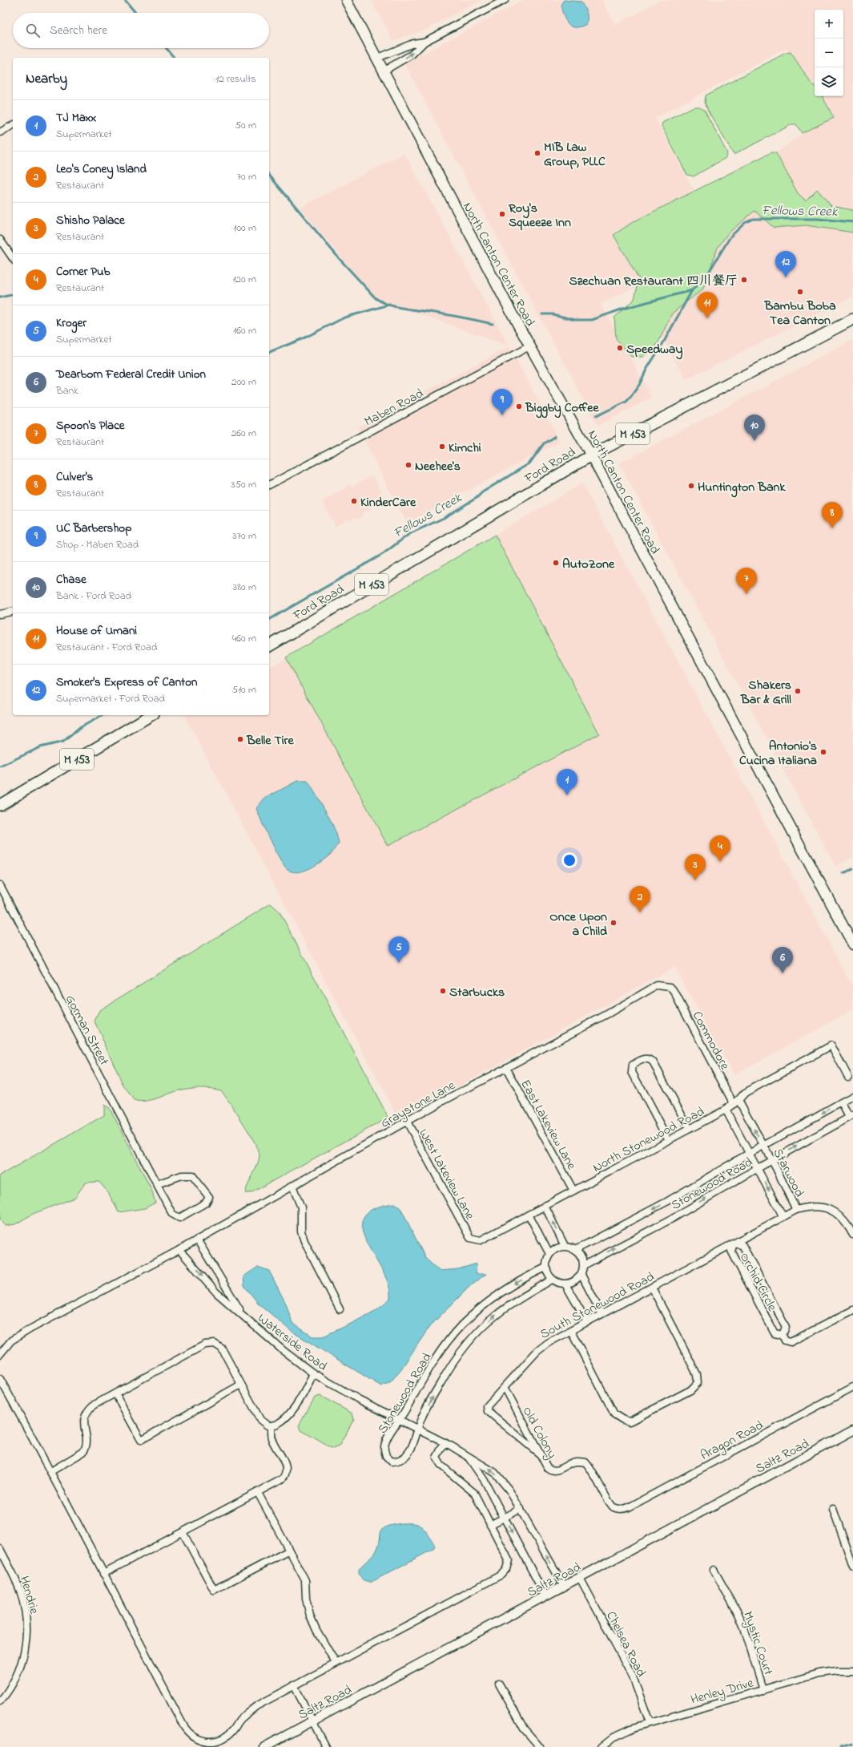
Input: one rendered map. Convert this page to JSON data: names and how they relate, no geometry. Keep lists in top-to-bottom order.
{
  "streets": {
    "main road": ["North Canton Center Road", "M 153", "Ford Road"],
    "street": [
      "Maben Road",
      "Gorman Street",
      "Commodore",
      "Graystone Lane",
      "East Lakeview Lane",
      "North Stonewood Road",
      "Starwood",
      "West Lakeview Lane",
      "Stonewood Road",
      "Orchid Circle",
      "South Stonewood Road",
      "Waterside Road",
      "Old Colony",
      "Aragon Road",
      "Saltz Road",
      "Hendrie",
      "Mystic Court",
      "Chelsea Road",
      "Henley Drive"
    ]
  },
  "crossings": [
    ["North Canton Center Road", "Maben Road"],
    ["North Canton Center Road", "Ford Road"],
    ["Commodore", "Graystone Lane"],
    ["Commodore", "North Stonewood Road"],
    ["Commodore", "Starwood"],
    ["Graystone Lane", "East Lakeview Lane"],
    ["Graystone Lane", "West Lakeview Lane"],
    ["Graystone Lane", "Waterside Road"],
    ["East Lakeview Lane", "North Stonewood Road"],
    ["North Stonewood Road", "Starwood"],
    ["North Stonewood Road", "West Lakeview Lane"],
    ["Starwood", "Stonewood Road"],
    ["Starwood", "South Stonewood Road"],
    ["Stonewood Road", "Waterside Road"],
    ["Orchid Circle", "South Stonewood Road"],
    ["South Stonewood Road", "Old Colony"],
    ["Waterside Road", "Saltz Road"],
    ["Old Colony", "Aragon Road"],
    ["Saltz Road", "Chelsea Road"],
    ["Mystic Court", "Henley Drive"],
    ["Chelsea Road", "Henley Drive"]
  ],
  "water": ["Fellows Creek"],
  "places": [
    "MIB Law Group, PLLC",
    "Roy's Squeeze Inn",
    "Szechuan Restaurant 四川餐厅",
    "Bambu Boba Tea Canton",
    "Speedway",
    "Biggby Coffee",
    "Kimchi",
    "Neehee's",
    "Huntington Bank",
    "KinderCare",
    "AutoZone",
    "Shakers Bar & Grill",
    "Belle Tire",
    "Antonio's Cucina Italiana",
    "Once Upon a Child",
    "Starbucks"
  ],
  "page": {
    "map_buttons": ["+", "−"],
    "search": "Search here",
    "heading": ["Nearby", "12 results"],
    "list": [
      {
        "mark": "1",
        "name": "TJ Maxx",
        "note": "Supermarket",
        "value": "50 m"
      },
      {
        "mark": "2",
        "name": "Leo's Coney Island",
        "note": "Restaurant",
        "value": "70 m"
      },
      {
        "mark": "3",
        "name": "Shisho Palace",
        "note": "Restaurant",
        "value": "100 m"
      },
      {
        "mark": "4",
        "name": "Corner Pub",
        "note": "Restaurant",
        "value": "120 m"
      },
      {
        "mark": "5",
        "name": "Kroger",
        "note": "Supermarket",
        "value": "160 m"
      },
      {
        "mark": "6",
        "name": "Dearborn Federal Credit Union",
        "note": "Bank",
        "value": "200 m"
      },
      {
        "mark": "7",
        "name": "Spoon's Place",
        "note": "Restaurant",
        "value": "260 m"
      },
      {
        "mark": "8",
        "name": "Culver's",
        "note": "Restaurant",
        "value": "350 m"
      },
      {
        "mark": "9",
        "name": "UC Barbershop",
        "note": "Shop · Maben Road",
        "value": "370 m"
      },
      {
        "mark": "10",
        "name": "Chase",
        "note": "Bank · Ford Road",
        "value": "380 m"
      },
      {
        "mark": "11",
        "name": "House of Umani",
        "note": "Restaurant · Ford Road",
        "value": "460 m"
      },
      {
        "mark": "12",
        "name": "Smoker's Express of Canton",
        "note": "Supermarket · Ford Road",
        "value": "510 m"
      }
    ],
    "pins": [
      "12",
      "11",
      "9",
      "10",
      "8",
      "7",
      "1",
      "4",
      "3",
      "2",
      "5",
      "6"
    ]
  }
}
